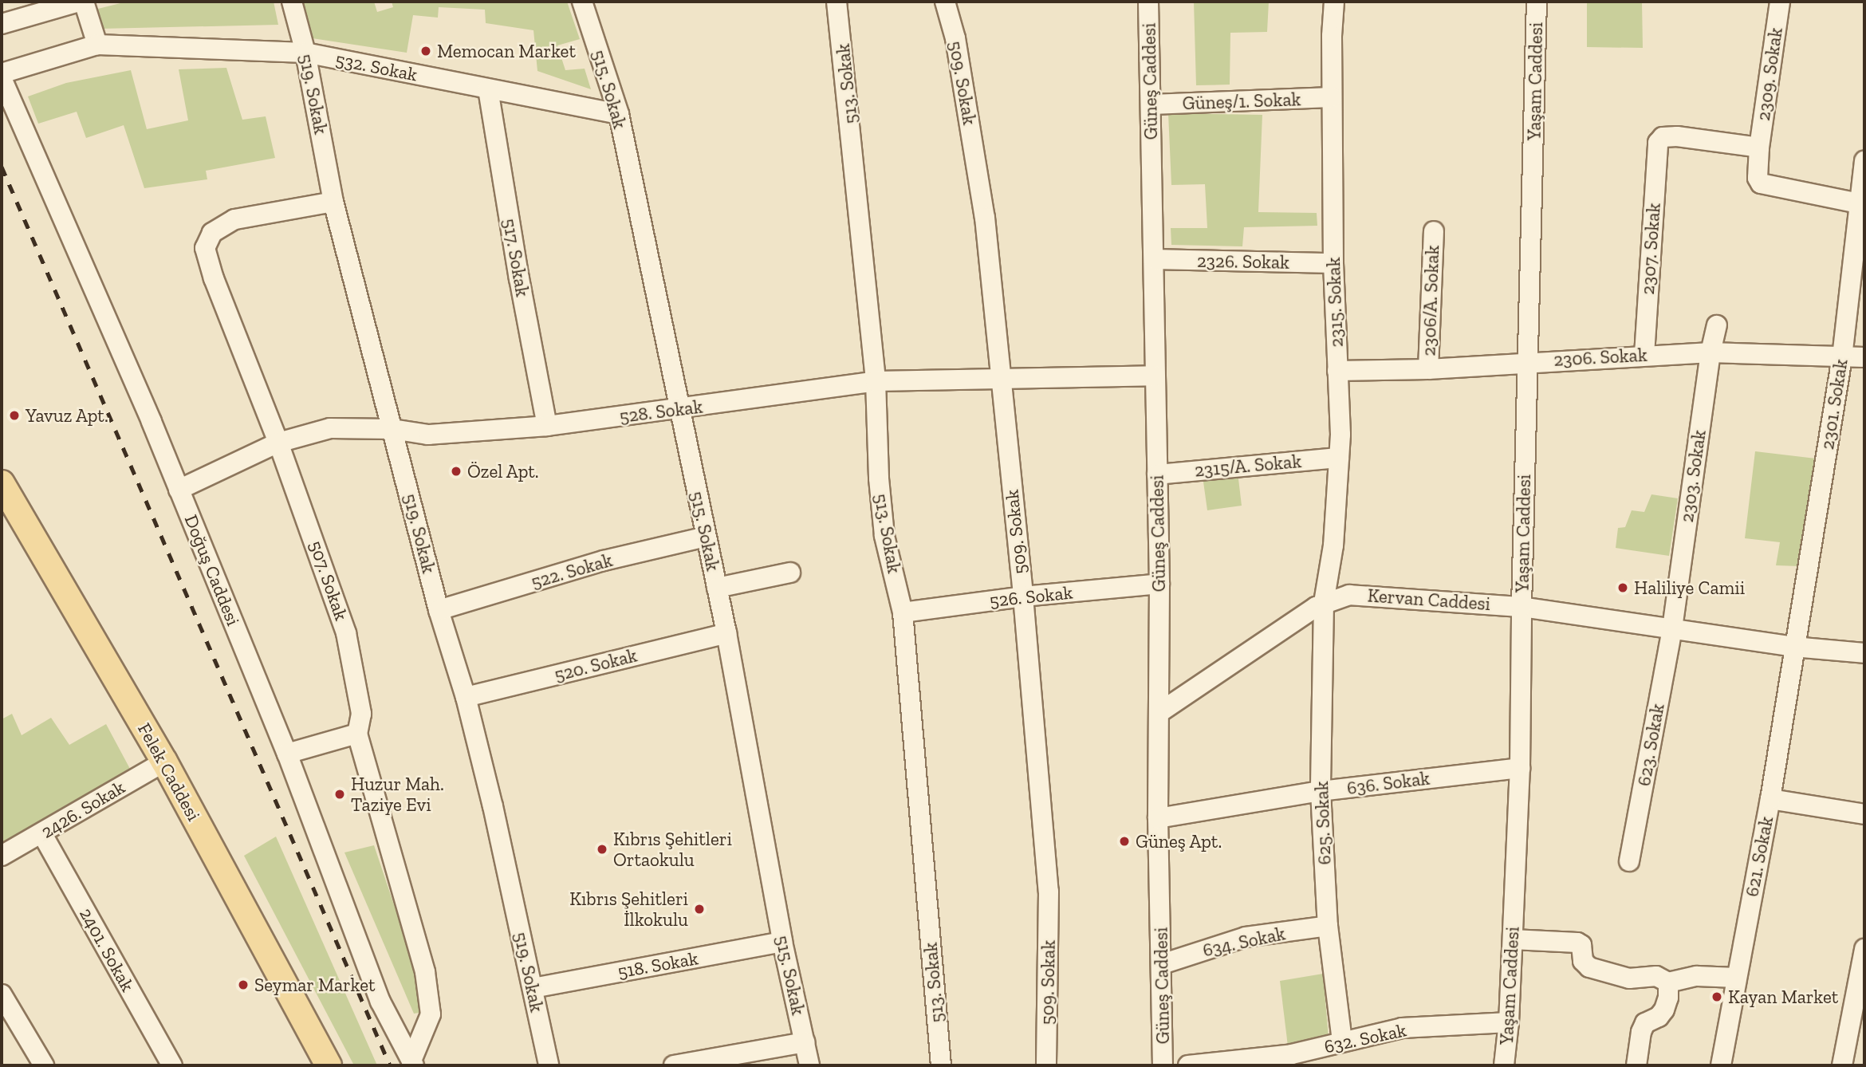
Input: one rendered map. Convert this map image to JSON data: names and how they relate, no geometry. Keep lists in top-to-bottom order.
{
  "streets": {
    "main road": ["Felek Caddesi"],
    "street": [
      "532. Sokak",
      "2309. Sokak",
      "Güneş Caddesi",
      "Yaşam Caddesi",
      "509. Sokak",
      "513. Sokak",
      "515. Sokak",
      "519. Sokak",
      "Güneş/1. Sokak",
      "2307. Sokak",
      "517. Sokak",
      "2326. Sokak",
      "2306/A. Sokak",
      "2315. Sokak",
      "2306. Sokak",
      "2301. Sokak",
      "528. Sokak",
      "2315/A. Sokak",
      "2303. Sokak",
      "Doğuş Caddesi",
      "522. Sokak",
      "507. Sokak",
      "526. Sokak",
      "Kervan Caddesi",
      "520. Sokak",
      "623. Sokak",
      "636. Sokak",
      "2426. Sokak",
      "625. Sokak",
      "621. Sokak",
      "634. Sokak",
      "2401. Sokak",
      "518. Sokak",
      "632. Sokak"
    ]
  },
  "crossings": [
    ["532. Sokak", "515. Sokak"],
    ["532. Sokak", "519. Sokak"],
    ["532. Sokak", "517. Sokak"],
    ["2309. Sokak", "2307. Sokak"],
    ["2309. Sokak", "2301. Sokak"],
    ["Güneş Caddesi", "Güneş/1. Sokak"],
    ["Güneş Caddesi", "2326. Sokak"],
    ["Güneş Caddesi", "528. Sokak"],
    ["Güneş Caddesi", "2315/A. Sokak"],
    ["Güneş Caddesi", "526. Sokak"],
    ["Güneş Caddesi", "Kervan Caddesi"],
    ["Güneş Caddesi", "636. Sokak"],
    ["Güneş Caddesi", "634. Sokak"],
    ["Yaşam Caddesi", "2306. Sokak"],
    ["Yaşam Caddesi", "Kervan Caddesi"],
    ["Yaşam Caddesi", "636. Sokak"],
    ["Yaşam Caddesi", "632. Sokak"],
    ["509. Sokak", "528. Sokak"],
    ["509. Sokak", "526. Sokak"],
    ["513. Sokak", "528. Sokak"],
    ["513. Sokak", "526. Sokak"],
    ["515. Sokak", "528. Sokak"],
    ["515. Sokak", "522. Sokak"],
    ["515. Sokak", "520. Sokak"],
    ["515. Sokak", "518. Sokak"],
    ["519. Sokak", "528. Sokak"],
    ["519. Sokak", "522. Sokak"],
    ["519. Sokak", "507. Sokak"],
    ["519. Sokak", "520. Sokak"],
    ["519. Sokak", "518. Sokak"],
    ["Güneş/1. Sokak", "2315. Sokak"],
    ["2307. Sokak", "2306. Sokak"],
    ["517. Sokak", "528. Sokak"],
    ["2326. Sokak", "2315. Sokak"],
    ["2306/A. Sokak", "2306. Sokak"],
    ["2315. Sokak", "2306. Sokak"],
    ["2315. Sokak", "2315/A. Sokak"],
    ["2315. Sokak", "Kervan Caddesi"],
    ["2315. Sokak", "625. Sokak"],
    ["2306. Sokak", "2301. Sokak"],
    ["2306. Sokak", "2303. Sokak"],
    ["2301. Sokak", "Kervan Caddesi"],
    ["2301. Sokak", "621. Sokak"],
    ["528. Sokak", "Doğuş Caddesi"],
    ["528. Sokak", "507. Sokak"],
    ["2303. Sokak", "Kervan Caddesi"],
    ["2303. Sokak", "623. Sokak"],
    ["Doğuş Caddesi", "507. Sokak"],
    ["Kervan Caddesi", "623. Sokak"],
    ["Kervan Caddesi", "625. Sokak"],
    ["Kervan Caddesi", "621. Sokak"],
    ["Felek Caddesi", "2426. Sokak"],
    ["636. Sokak", "625. Sokak"],
    ["2426. Sokak", "2401. Sokak"],
    ["625. Sokak", "634. Sokak"],
    ["625. Sokak", "632. Sokak"]
  ],
  "places": [
    "Memocan Market",
    "Yavuz Apt.",
    "Özel Apt.",
    "Haliliye Camii",
    "Huzur Mah. Taziye Evi",
    "Güneş Apt.",
    "Kıbrıs Şehitleri Ortaokulu",
    "Kıbrıs Şehitleri İlkokulu",
    "Seymar Market",
    "Kayan Market"
  ]
}
